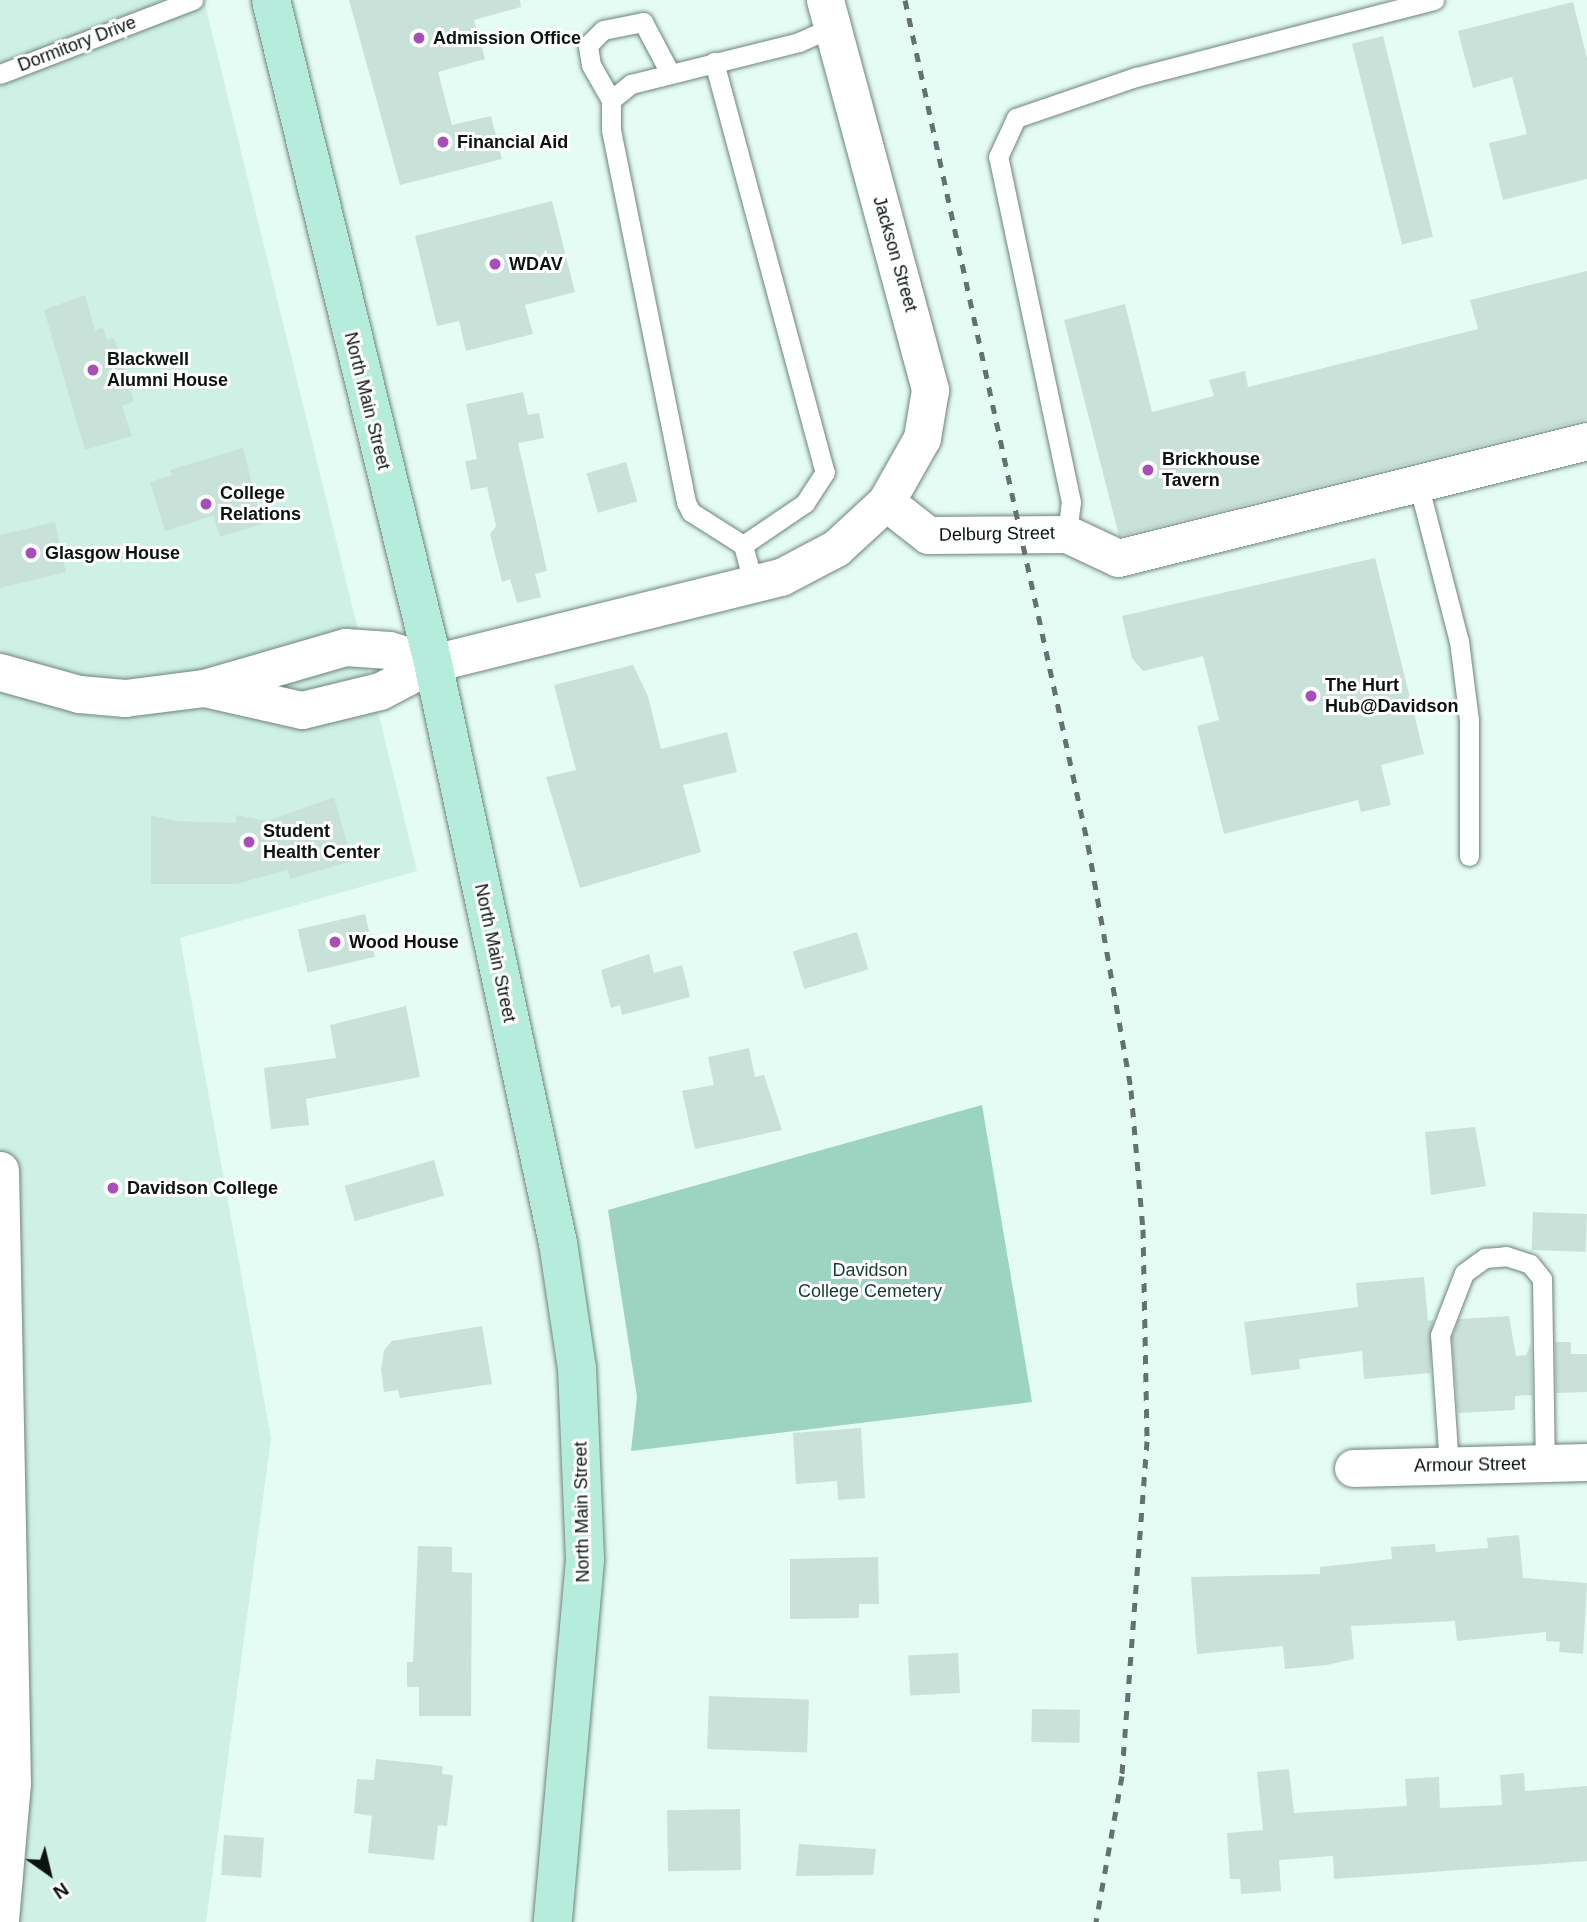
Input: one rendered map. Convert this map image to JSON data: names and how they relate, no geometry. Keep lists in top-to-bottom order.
{
  "streets": {
    "main road": ["North Main Street"],
    "street": ["Jackson Street", "Delburg Street", "Armour Street"],
    "lane": ["Dormitory Drive"]
  },
  "crossings": [
    ["Jackson Street", "Delburg Street"]
  ],
  "parks": ["Davidson College Cemetery"],
  "places": [
    "Admission Office",
    "Financial Aid",
    "WDAV",
    "Blackwell Alumni House",
    "Brickhouse Tavern",
    "College Relations",
    "Glasgow House",
    "The Hurt Hub@Davidson",
    "Student Health Center",
    "Wood House",
    "Davidson College"
  ],
  "north": "bottom right"
}
